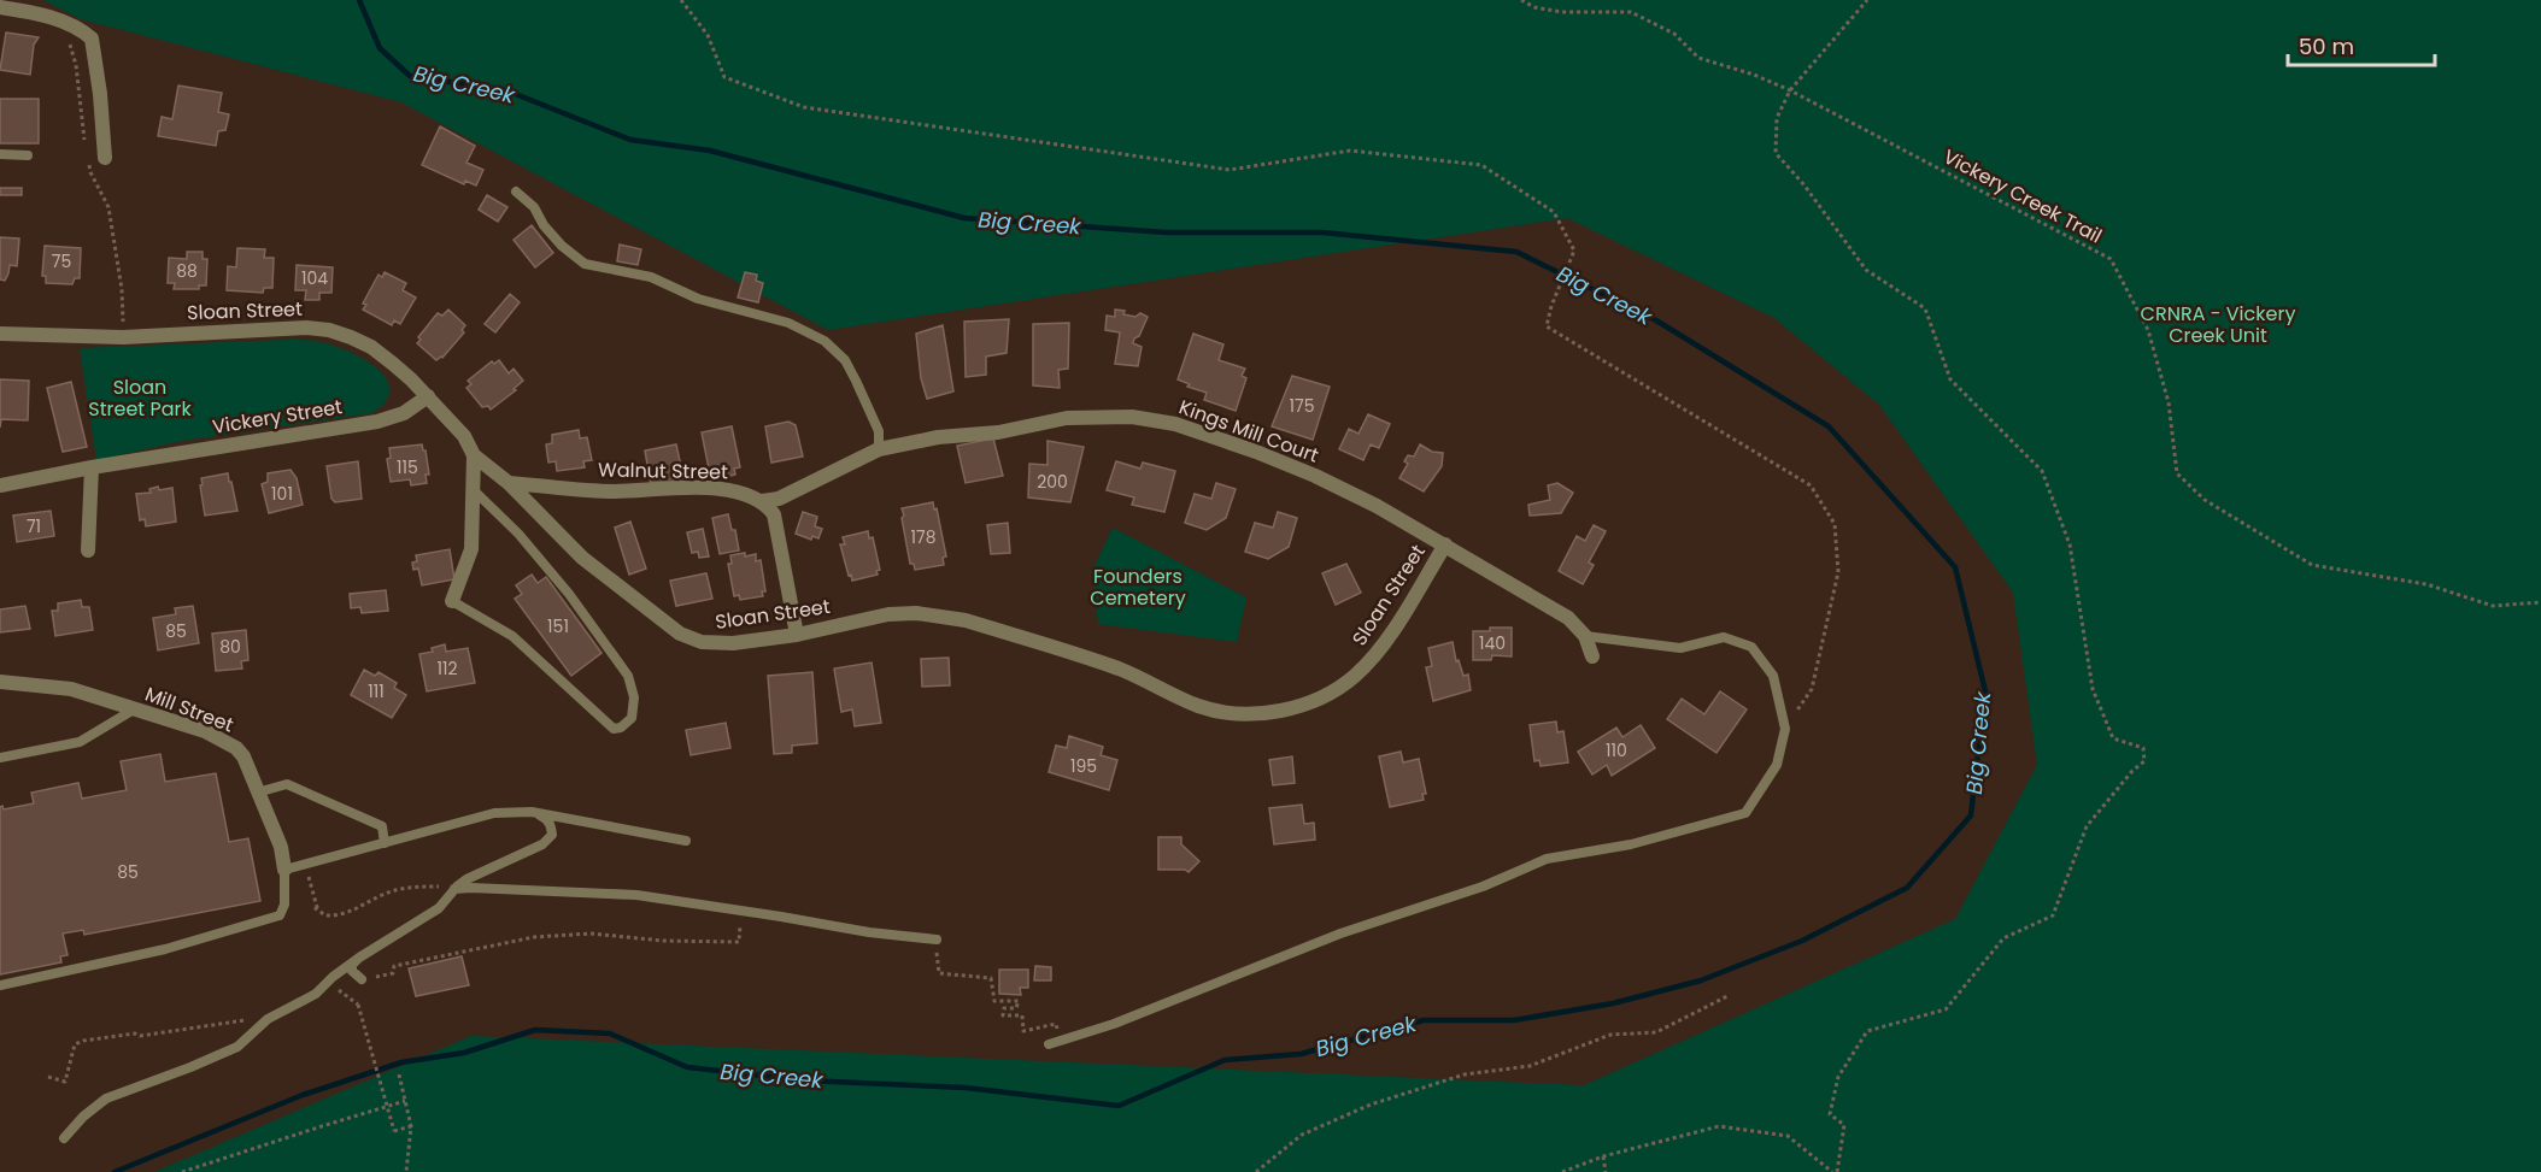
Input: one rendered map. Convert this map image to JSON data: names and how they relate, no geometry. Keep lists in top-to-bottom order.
{
  "streets": {
    "street": [
      "Sloan Street",
      "Vickery Street",
      "Kings Mill Court",
      "Walnut Street",
      "Mill Street"
    ],
    "path": ["Vickery Creek Trail"]
  },
  "crossings": [
    ["Sloan Street", "Vickery Street"],
    ["Sloan Street", "Kings Mill Court"],
    ["Sloan Street", "Walnut Street"],
    ["Kings Mill Court", "Walnut Street"]
  ],
  "water": ["Big Creek"],
  "parks": ["CRNRA - Vickery Creek Unit", "Sloan Street Park", "Founders Cemetery"],
  "house_numbers": [
    "75",
    "88",
    "104",
    "175",
    "115",
    "200",
    "101",
    "71",
    "178",
    "151",
    "85",
    "140",
    "80",
    "112",
    "111",
    "110",
    "195",
    "85"
  ],
  "scale_bar": "50 m"
}
